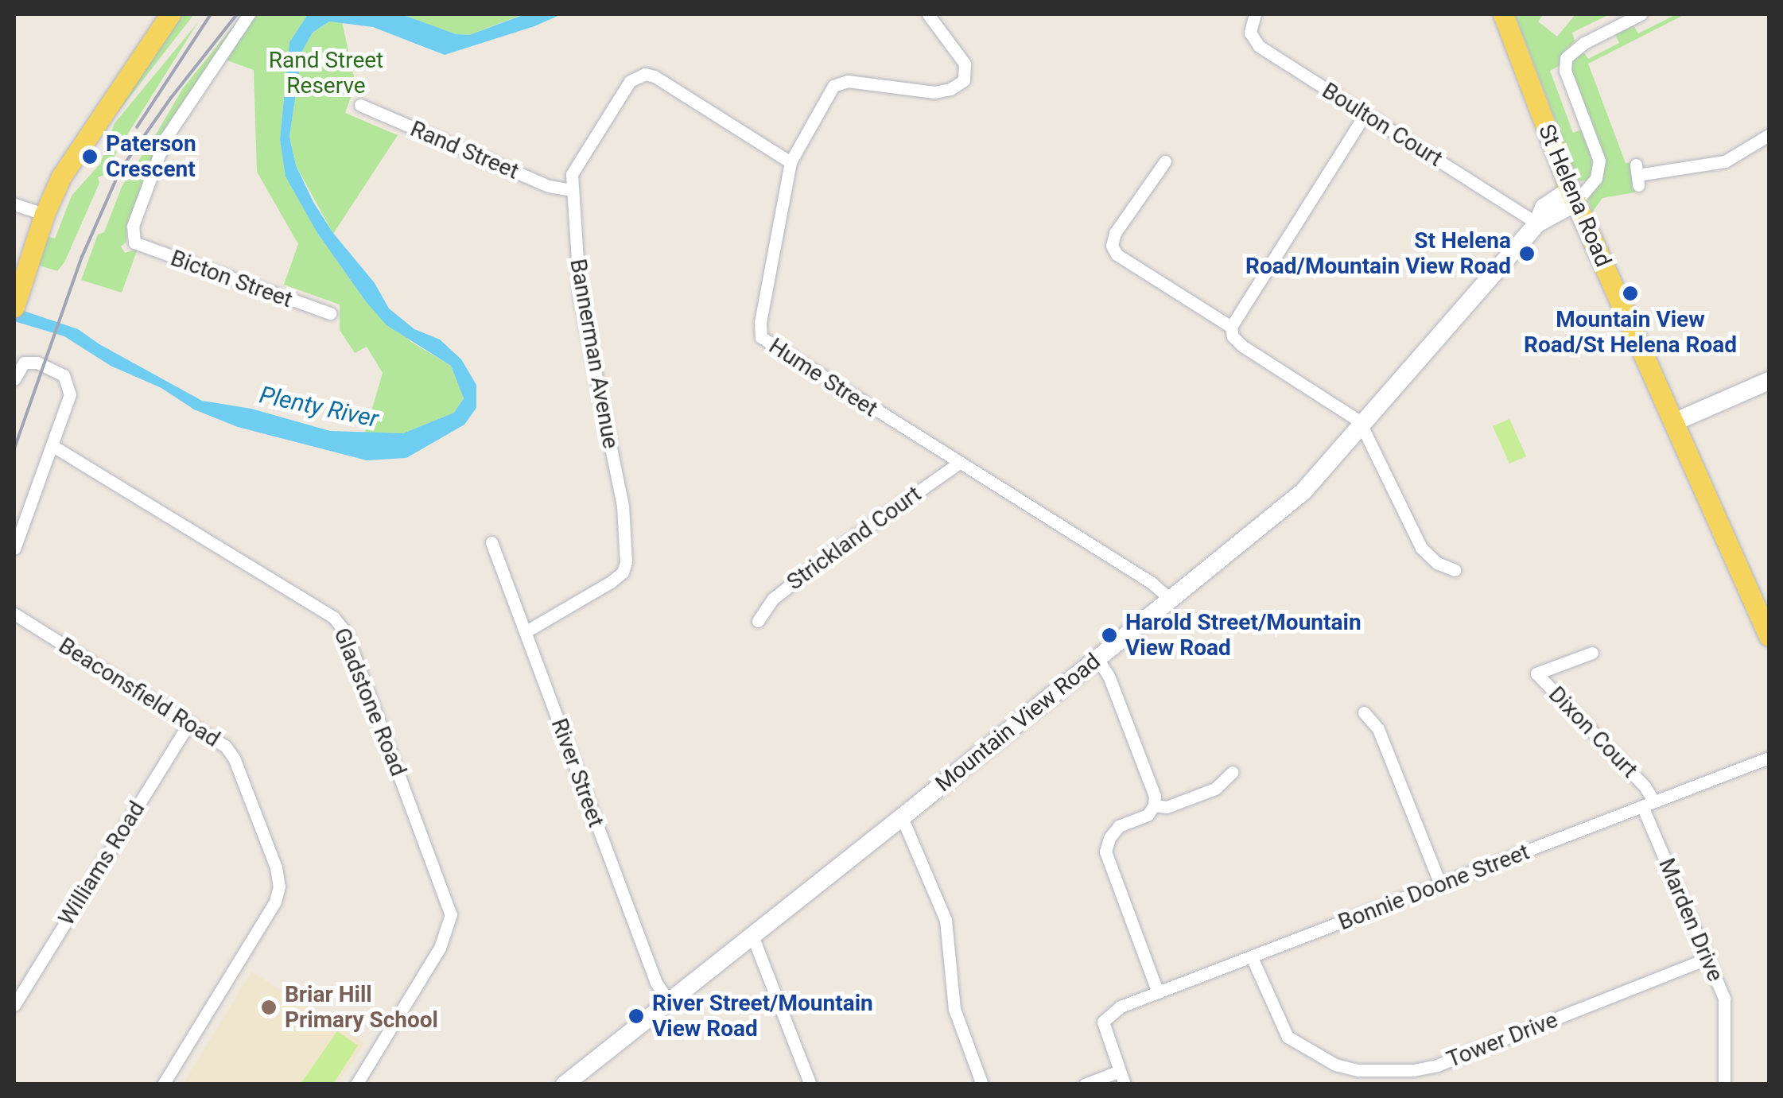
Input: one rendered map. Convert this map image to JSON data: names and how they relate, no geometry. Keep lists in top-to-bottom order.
{
  "streets": {
    "main road": ["St Helena Road"],
    "street": [
      "Boulton Court",
      "Rand Street",
      "Bicton Street",
      "Bannerman Avenue",
      "Hume Street",
      "Strickland Court",
      "Beaconsfield Road",
      "Gladstone Road",
      "Mountain View Road",
      "Dixon Court",
      "River Street",
      "Williams Road",
      "Bonnie Doone Street",
      "Marden Drive",
      "Tower Drive"
    ]
  },
  "crossings": [
    ["Boulton Court", "Mountain View Road"],
    ["Rand Street", "Bannerman Avenue"],
    ["St Helena Road", "Mountain View Road"],
    ["Bannerman Avenue", "Hume Street"],
    ["Bannerman Avenue", "River Street"],
    ["Hume Street", "Strickland Court"],
    ["Hume Street", "Mountain View Road"],
    ["Beaconsfield Road", "Williams Road"],
    ["Mountain View Road", "River Street"],
    ["Dixon Court", "Bonnie Doone Street"],
    ["Dixon Court", "Marden Drive"],
    ["Bonnie Doone Street", "Marden Drive"],
    ["Bonnie Doone Street", "Tower Drive"],
    ["Marden Drive", "Tower Drive"]
  ],
  "water": ["Plenty River"],
  "parks": ["Rand Street Reserve"],
  "places": [
    "Paterson Crescent",
    "St Helena Road/Mountain View Road",
    "Mountain View Road/St Helena Road",
    "Harold Street/Mountain View Road",
    "Briar Hill Primary School",
    "River Street/Mountain View Road"
  ]
}
